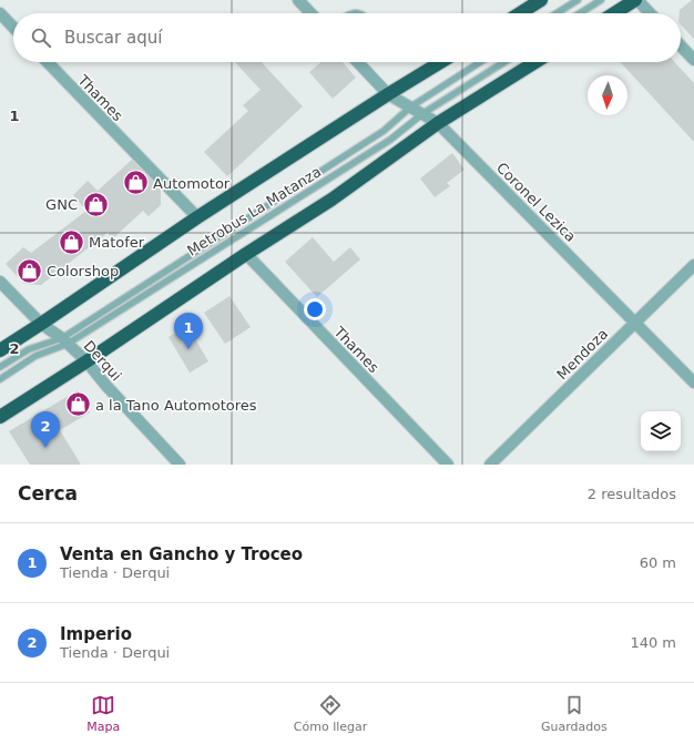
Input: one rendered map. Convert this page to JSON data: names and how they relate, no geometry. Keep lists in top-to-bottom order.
{
  "streets": {
    "street": [
      "Thames",
      "Coronel Lezica",
      "Mendoza",
      "Derqui"
    ],
    "lane": ["Metrobus La Matanza"]
  },
  "crossings": [
    ["Coronel Lezica", "Metrobus La Matanza"],
    ["Coronel Lezica", "Mendoza"],
    ["Metrobus La Matanza", "Derqui"]
  ],
  "places": {
    "shop": [
      "Automotor",
      "GNC",
      "Matofer",
      "Colorshop",
      "a la Tano Automotores"
    ]
  },
  "north": "bottom",
  "page": {
    "search": "Buscar aquí",
    "pins": ["1", "2"],
    "heading": ["Cerca", "2 resultados"],
    "list": [
      {
        "mark": "1",
        "name": "Venta en Gancho y Troceo",
        "note": "Tienda · Derqui",
        "value": "60 m"
      },
      {
        "mark": "2",
        "name": "Imperio",
        "note": "Tienda · Derqui",
        "value": "140 m"
      }
    ],
    "nav": ["Mapa", "Cómo llegar", "Guardados"]
  },
  "grid": {
    "rows": ["1", "2"]
  }
}
